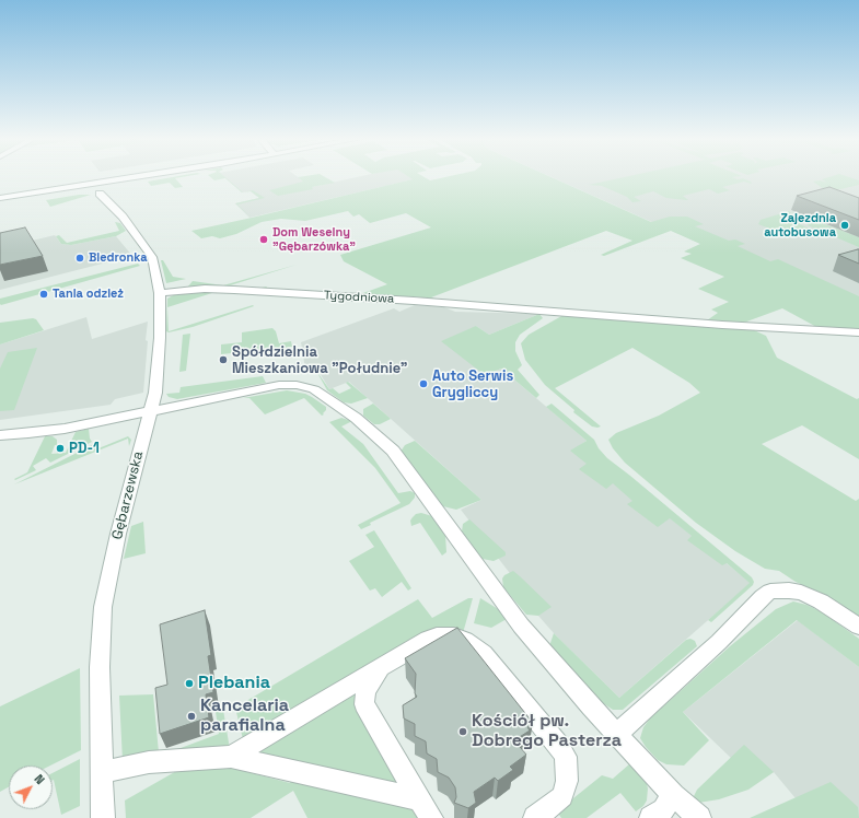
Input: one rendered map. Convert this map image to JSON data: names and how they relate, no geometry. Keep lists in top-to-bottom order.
{
  "streets": {
    "street": ["Tygodniowa", "Gębarzewska"]
  },
  "crossings": [
    ["Tygodniowa", "Gębarzewska"]
  ],
  "places": [
    "Zajezdnia autobusowa",
    "Dom Weselny \"Gębarzówka\"",
    "Biedronka",
    "Tania odzież",
    "Spółdzielnia Mieszkaniowa \"Południe\"",
    "Auto Serwis Grygliccy",
    "PD-1",
    "Plebania",
    "Kancelaria parafialna",
    "Kościół pw. Dobrego Pasterza"
  ],
  "north": "top right"
}
